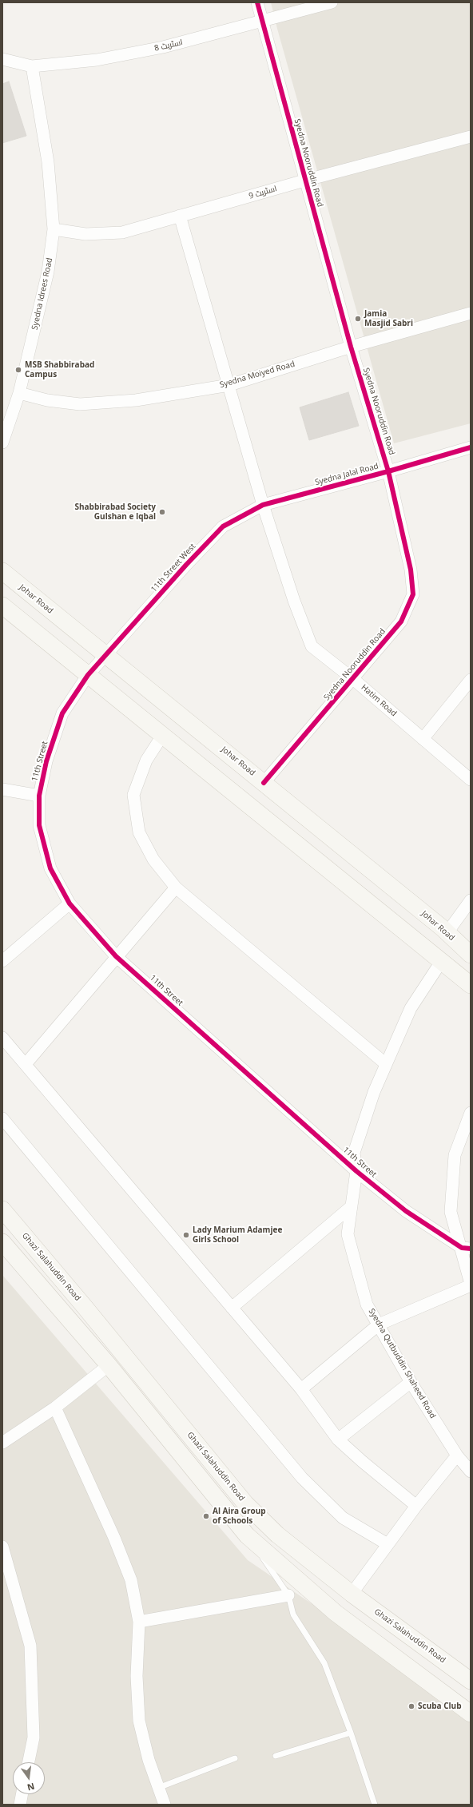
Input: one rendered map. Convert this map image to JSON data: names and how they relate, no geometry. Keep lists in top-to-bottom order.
{
  "streets": {
    "street": [
      "اسٹریٹ 8",
      "Syedna Nooruddin Road",
      "اسٹریٹ 9",
      "Syedna Idrees Road",
      "Syedna Moiyed Road",
      "Syedna Jalal Road",
      "11th Street West",
      "Johar Road",
      "Hatim Road",
      "11th Street",
      "Ghazi Salahuddin Road",
      "Syedna Qutbuddin Shaheed Road"
    ]
  },
  "crossings": [
    ["اسٹریٹ 8", "Syedna Nooruddin Road"],
    ["اسٹریٹ 8", "Syedna Idrees Road"],
    ["Syedna Nooruddin Road", "اسٹریٹ 9"],
    ["Syedna Nooruddin Road", "Syedna Moiyed Road"],
    ["Syedna Nooruddin Road", "Syedna Jalal Road"],
    ["Syedna Nooruddin Road", "Johar Road"],
    ["Syedna Nooruddin Road", "Hatim Road"],
    ["اسٹریٹ 9", "Syedna Idrees Road"],
    ["اسٹریٹ 9", "Hatim Road"],
    ["Syedna Idrees Road", "Syedna Moiyed Road"],
    ["Syedna Moiyed Road", "Hatim Road"],
    ["Syedna Jalal Road", "11th Street West"],
    ["Syedna Jalal Road", "Hatim Road"],
    ["11th Street West", "Johar Road"],
    ["11th Street West", "Hatim Road"],
    ["11th Street West", "11th Street"],
    ["Johar Road", "11th Street"],
    ["11th Street", "Syedna Qutbuddin Shaheed Road"]
  ],
  "places": [
    "Jamia Masjid Sabri",
    "MSB Shabbirabad Campus",
    "Shabbirabad Society Gulshan e Iqbal",
    "Lady Marium Adamjee Girls School",
    "Al Aira Group of Schools",
    "Scuba Club"
  ],
  "north": "bottom"
}
